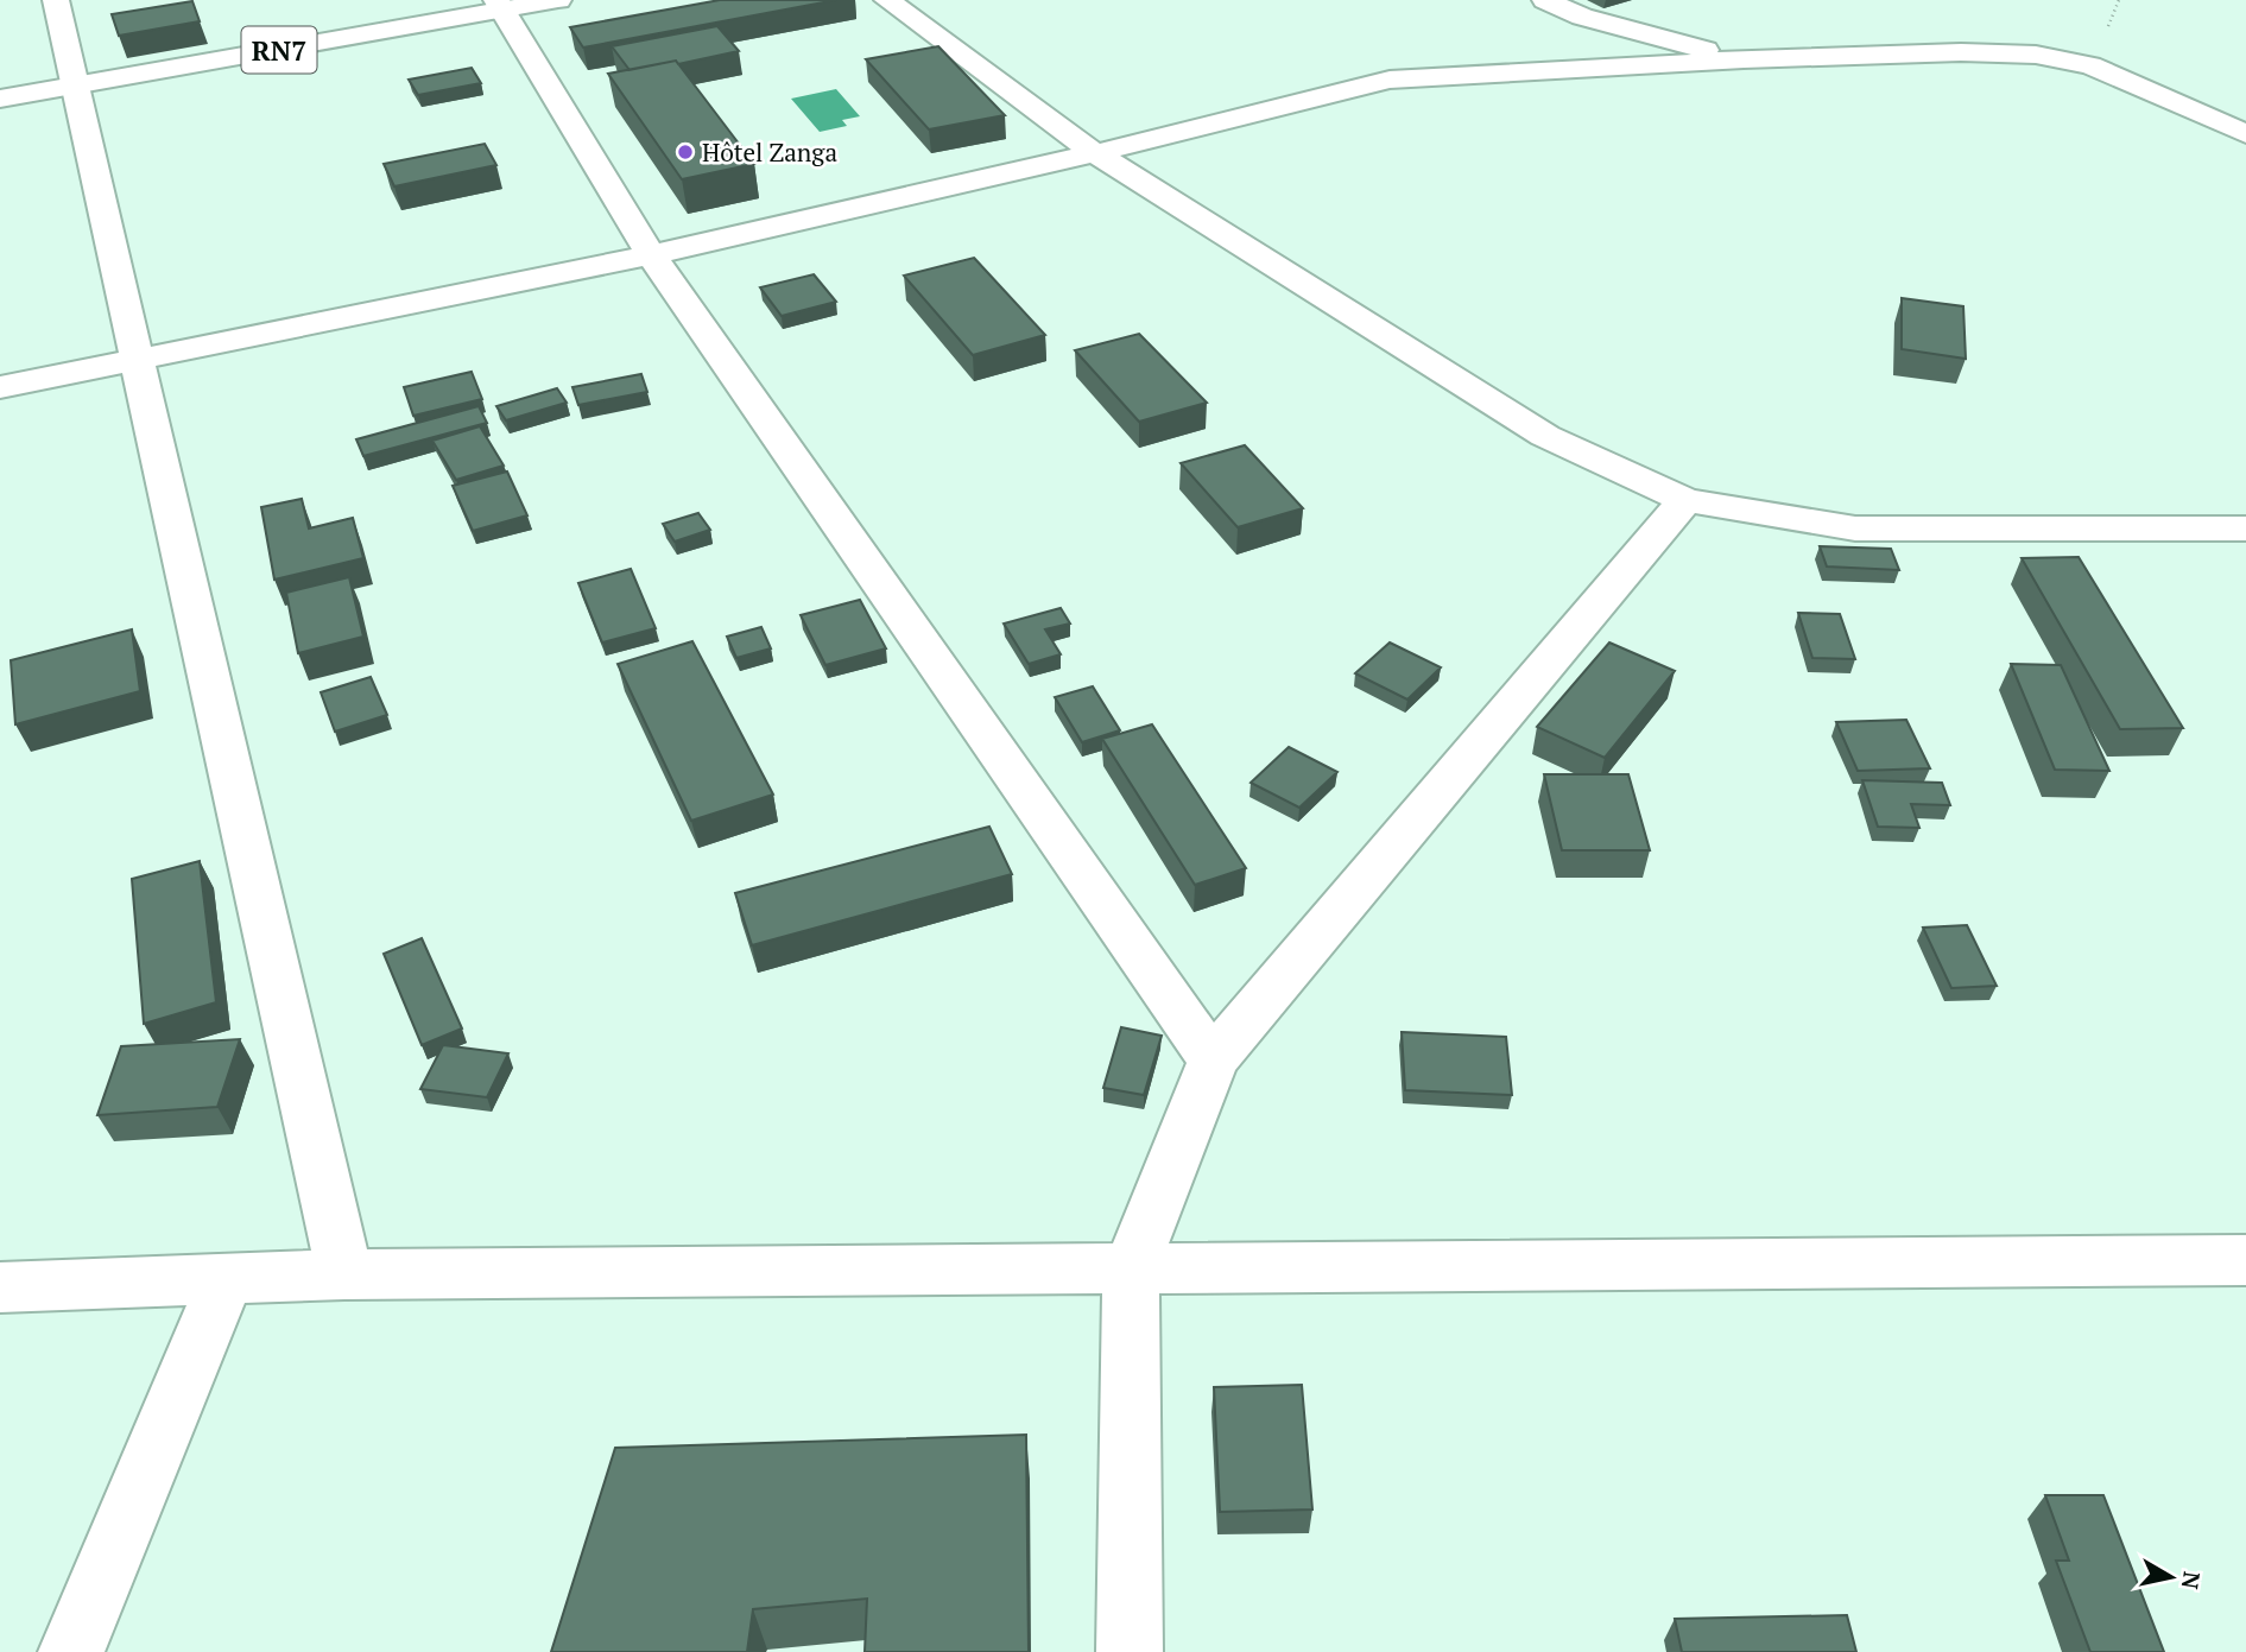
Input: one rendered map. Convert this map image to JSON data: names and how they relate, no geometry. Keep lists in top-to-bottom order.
{
  "streets": {
    "main road": ["RN7"]
  },
  "places": ["Hôtel Zanga"],
  "north": "right"
}
